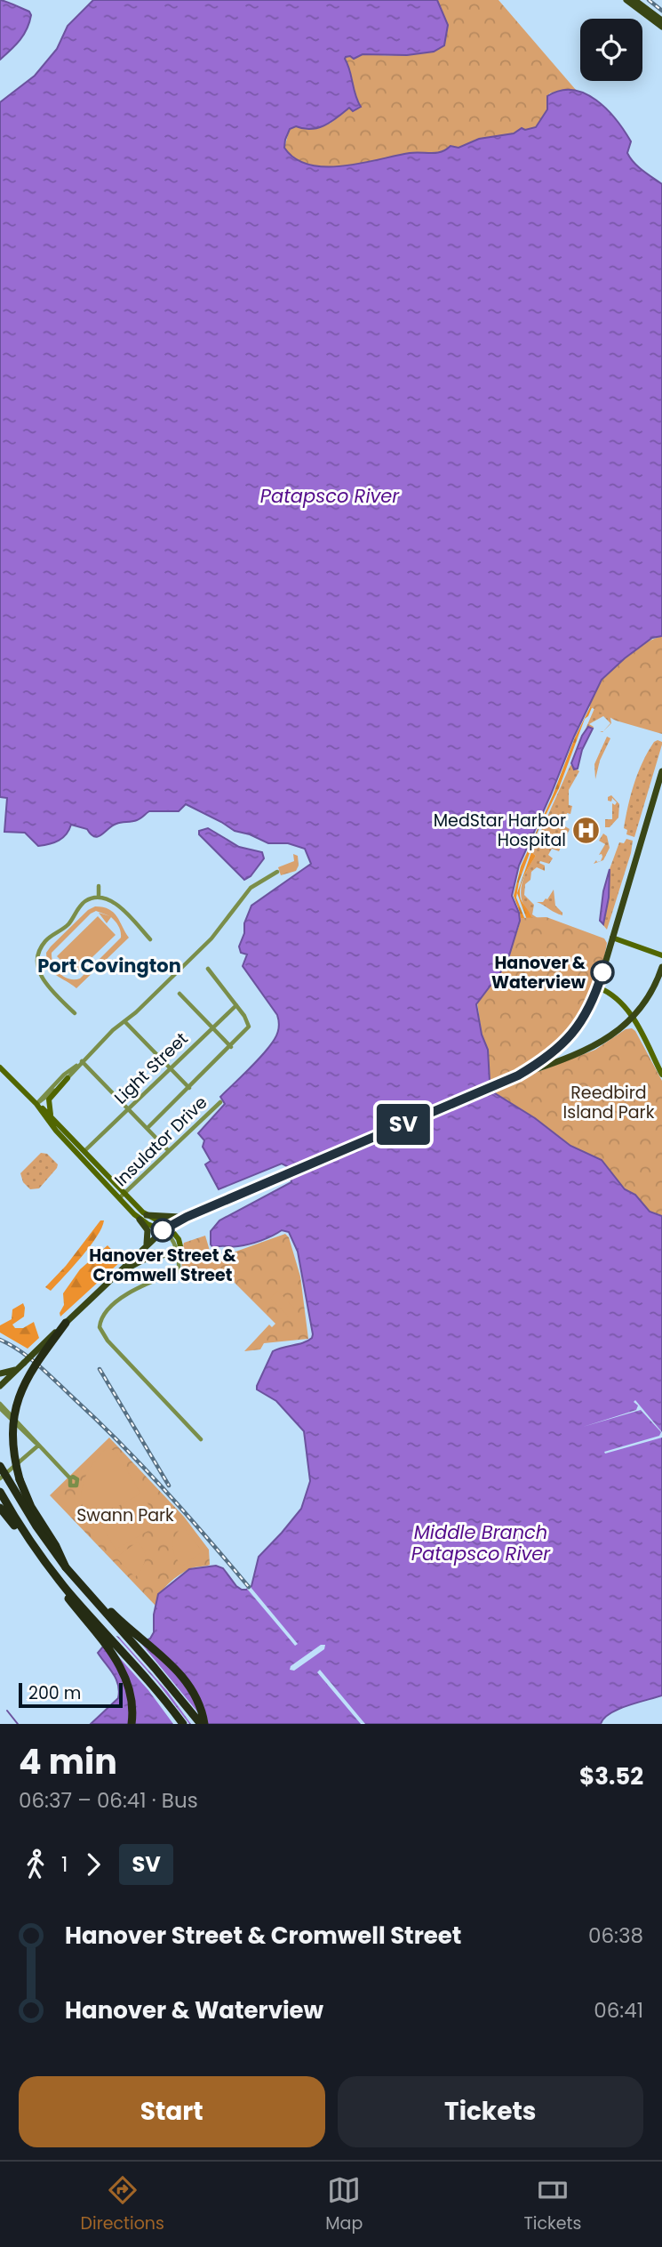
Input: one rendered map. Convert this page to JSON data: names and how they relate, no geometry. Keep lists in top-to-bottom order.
{
  "streets": {
    "street": ["Light Street", "Insulator Drive"]
  },
  "districts": ["Port Covington"],
  "water": ["Patapsco River", "Middle Branch Patapsco River"],
  "parks": ["Reedbird Island Park", "Swann Park"],
  "places": {
    "hospital": ["MedStar Harbor Hospital"],
    "other": ["Hanover & Waterview", "Hanover Street & Cromwell Street"]
  },
  "lines": ["bus line SV"],
  "scale_bar": "200 m",
  "page": {
    "on_map": "SV",
    "scale": "200 m",
    "heading": ["4 min", "06:37 – 06:41 · Bus", "$3.52"],
    "legs": ["1", "SV"],
    "list": [
      {
        "name": "Hanover Street & Cromwell Street",
        "value": "06:38"
      },
      {
        "name": "Hanover & Waterview",
        "value": "06:41"
      }
    ],
    "buttons": ["Start", "Tickets"],
    "tabs": ["Directions", "Map", "Tickets"]
  }
}
